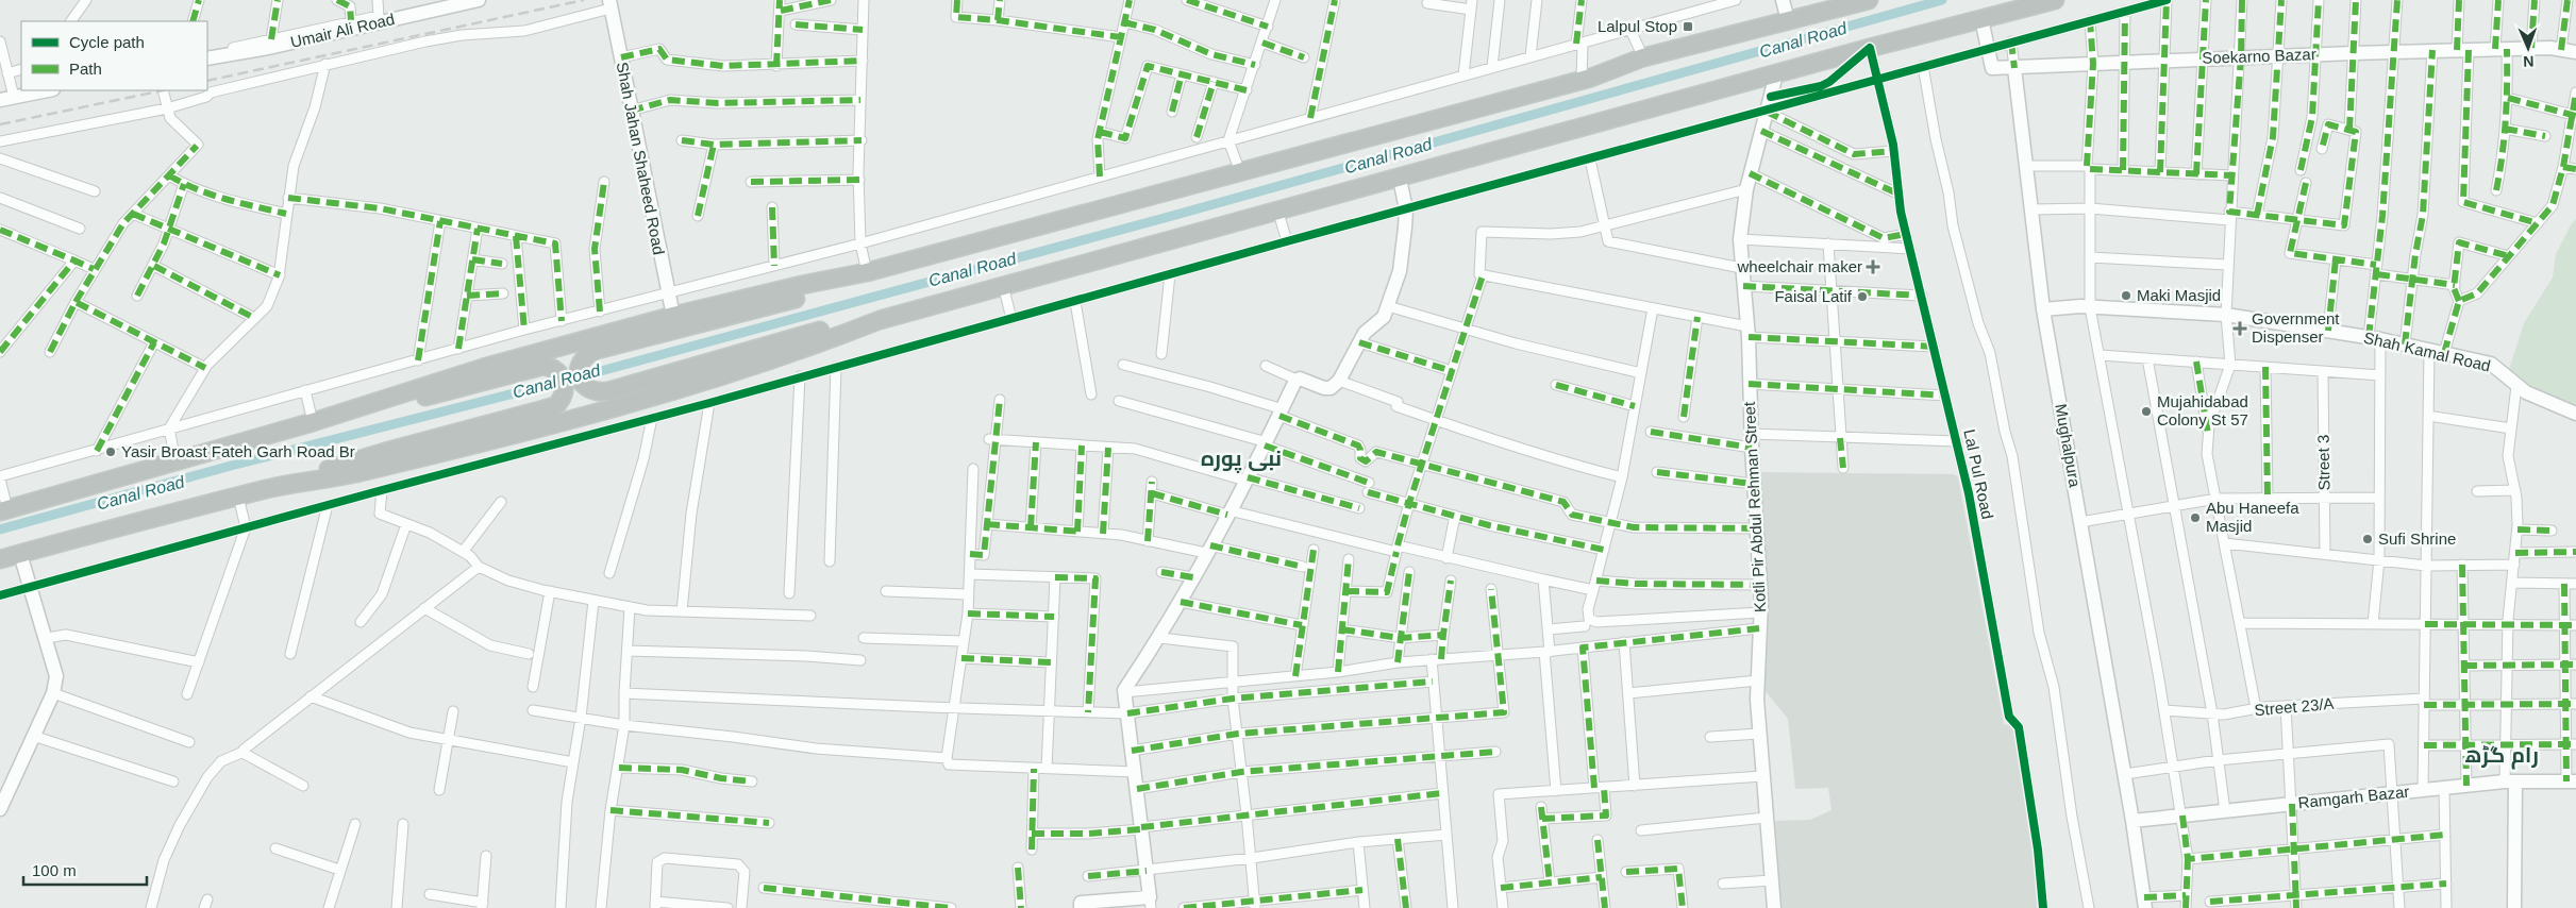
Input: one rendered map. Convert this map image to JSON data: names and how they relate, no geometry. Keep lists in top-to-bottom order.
{
  "streets": {
    "street": [
      "Umair Ali Road",
      "Soekarno Bazar",
      "Shah Jahan Shaheed Road",
      "Shah Kamal Road",
      "Mughalpura",
      "Street 3",
      "Lal Pul Road",
      "Kotli Pir Abdul Rehman Street",
      "Street 23/A",
      "Ramgarh Bazar"
    ]
  },
  "crossings": [
    ["Soekarno Bazar", "Mughalpura"],
    ["Shah Kamal Road", "Mughalpura"],
    ["Mughalpura", "Ramgarh Bazar"]
  ],
  "districts": ["نبی پورہ", "رام گڑھ"],
  "water": ["Canal Road"],
  "places": {
    "transit": ["Lalpul Stop"],
    "health": ["wheelchair maker", "Government Dispenser"],
    "other": [
      "Maki Masjid",
      "Faisal Latif",
      "Mujahidabad Colony St 57",
      "Yasir Broast Fateh Garh Road Br",
      "Abu Haneefa Masjid",
      "Sufi Shrine"
    ]
  },
  "legend": ["Cycle path", "Path"],
  "scale_bar": "100 m",
  "north": "bottom"
}
